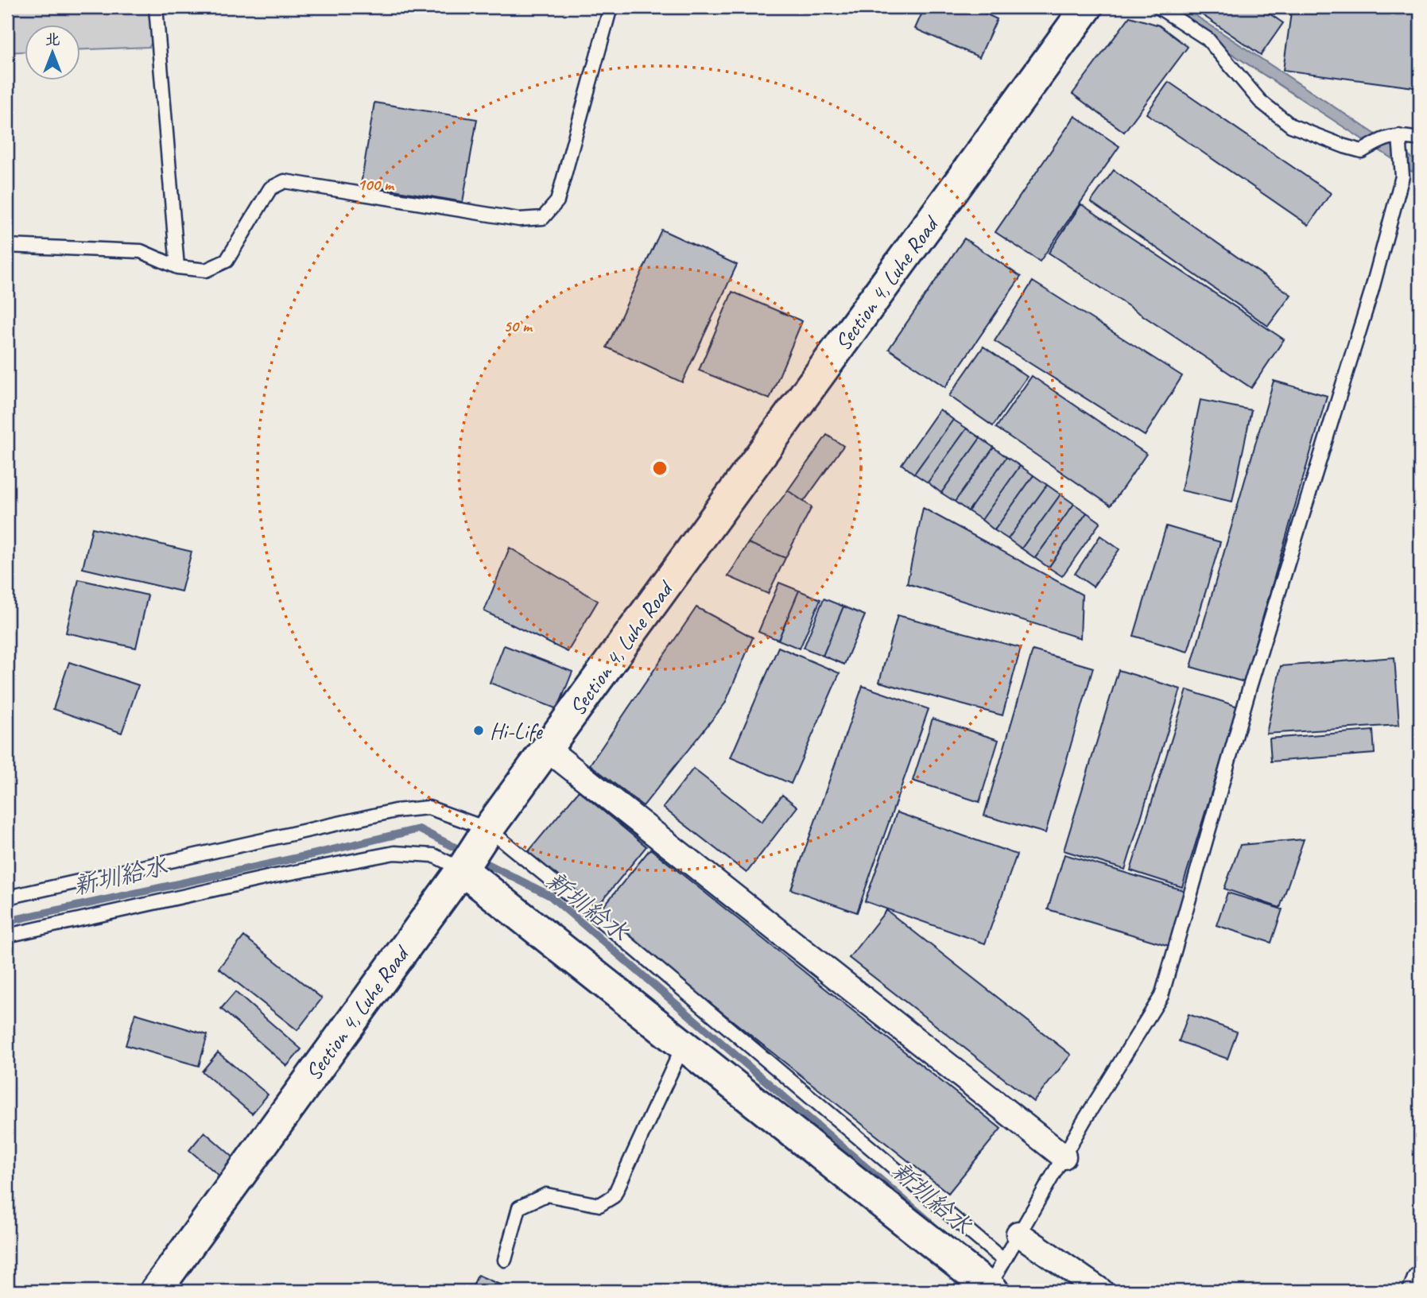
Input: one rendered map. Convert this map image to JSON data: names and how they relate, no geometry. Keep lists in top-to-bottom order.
{
  "streets": {
    "main road": ["Section 4, Luhe Road"]
  },
  "water": ["新圳給水"],
  "places": ["Hi-Life"],
  "north": "top",
  "rings": ["100 m", "50 m"]
}
